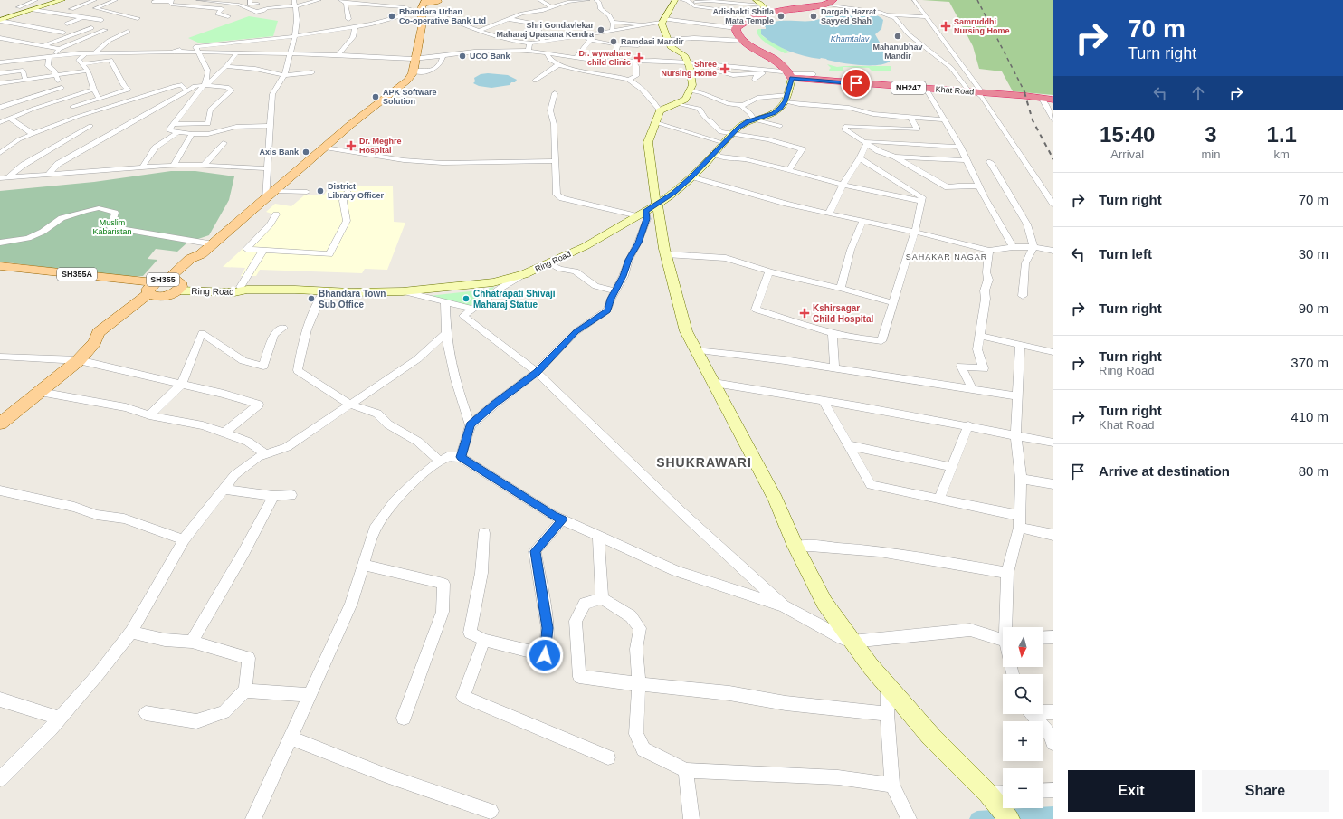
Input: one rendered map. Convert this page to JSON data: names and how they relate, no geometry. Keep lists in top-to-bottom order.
{
  "streets": {
    "highway": ["NH247", "Khat Road"],
    "main road": ["SH355A", "SH355"],
    "street": ["Ring Road"]
  },
  "crossings": [
    ["Ring Road", "SH355"],
    ["SH355A", "SH355"]
  ],
  "districts": ["SAHAKAR NAGAR", "SHUKRAWARI"],
  "water": ["Khamtalav"],
  "parks": ["Muslim Kabaristan"],
  "places": {
    "other": [
      "Bhandara Urban Co-operative Bank Ltd",
      "Adishakti Shitla Mata Temple",
      "Dargah Hazrat Sayyed Shah",
      "Shri Gondavlekar Maharaj Upasana Kendra",
      "Mahanubhav Mandir",
      "Ramdasi Mandir",
      "UCO Bank",
      "APK Software Solution",
      "Axis Bank",
      "District Library Officer",
      "Bhandara Town Sub Office",
      "Chhatrapati Shivaji Maharaj Statue"
    ],
    "health": [
      "Samruddhi Nursing Home",
      "Dr. wywahare child Clinic",
      "Shree Nursing Home",
      "Dr. Meghre Hospital",
      "Kshirsagar Child Hospital"
    ]
  },
  "north": "bottom",
  "page": {
    "turn": ["70 m", "Turn right"],
    "eta": [
      "15:40",
      "Arrival",
      "3",
      "min",
      "1.1",
      "km"
    ],
    "list": [
      {
        "name": "Turn right",
        "value": "70 m"
      },
      {
        "name": "Turn left",
        "value": "30 m"
      },
      {
        "name": "Turn right",
        "value": "90 m"
      },
      {
        "name": "Turn right",
        "note": "Ring Road",
        "value": "370 m"
      },
      {
        "name": "Turn right",
        "note": "Khat Road",
        "value": "410 m"
      },
      {
        "name": "Arrive at destination",
        "value": "80 m"
      }
    ],
    "map_buttons": ["+", "−"],
    "buttons": ["Exit", "Share"]
  }
}
